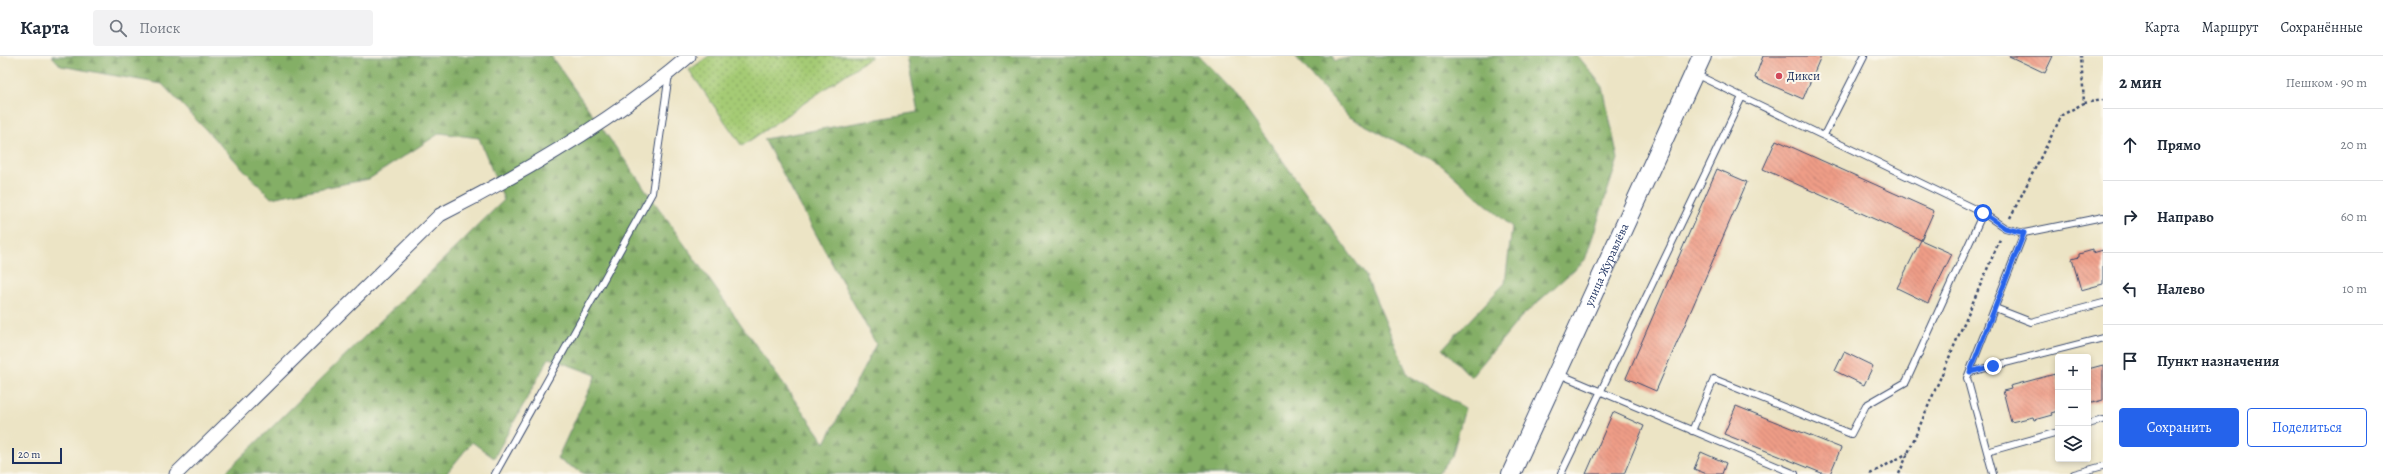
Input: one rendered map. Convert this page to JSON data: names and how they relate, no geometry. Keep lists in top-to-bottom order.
{
  "streets": {
    "street": ["улица Журавлёва"]
  },
  "places": ["Дикси"],
  "scale_bar": "20 m",
  "page": {
    "header": "Карта",
    "search": "Поиск",
    "nav": ["Карта", "Маршрут", "Сохранённые"],
    "heading": ["2 мин", "Пешком · 90 m"],
    "list": [
      ["Прямо", "20 m"],
      ["Направо", "60 m"],
      ["Налево", "10 m"],
      "Пункт назначения"
    ],
    "map_buttons": ["+", "−"],
    "buttons": ["Сохранить", "Поделиться"],
    "scale": "20 m"
  }
}
